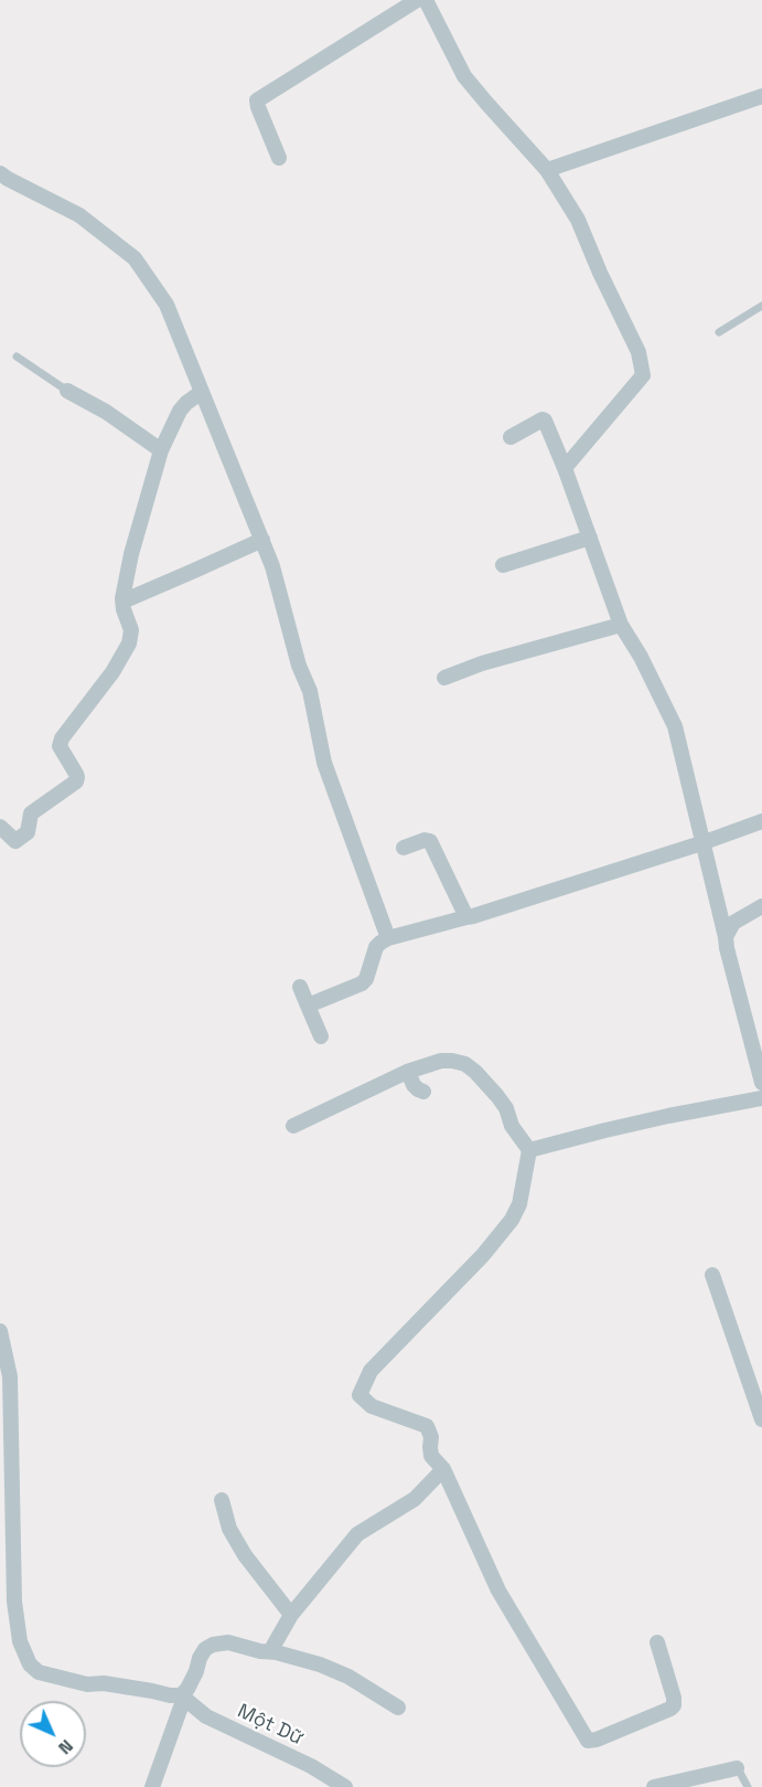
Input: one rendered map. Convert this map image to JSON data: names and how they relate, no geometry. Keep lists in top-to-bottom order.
{
  "streets": {
    "street": ["Một Dữ"]
  },
  "north": "bottom right"
}
